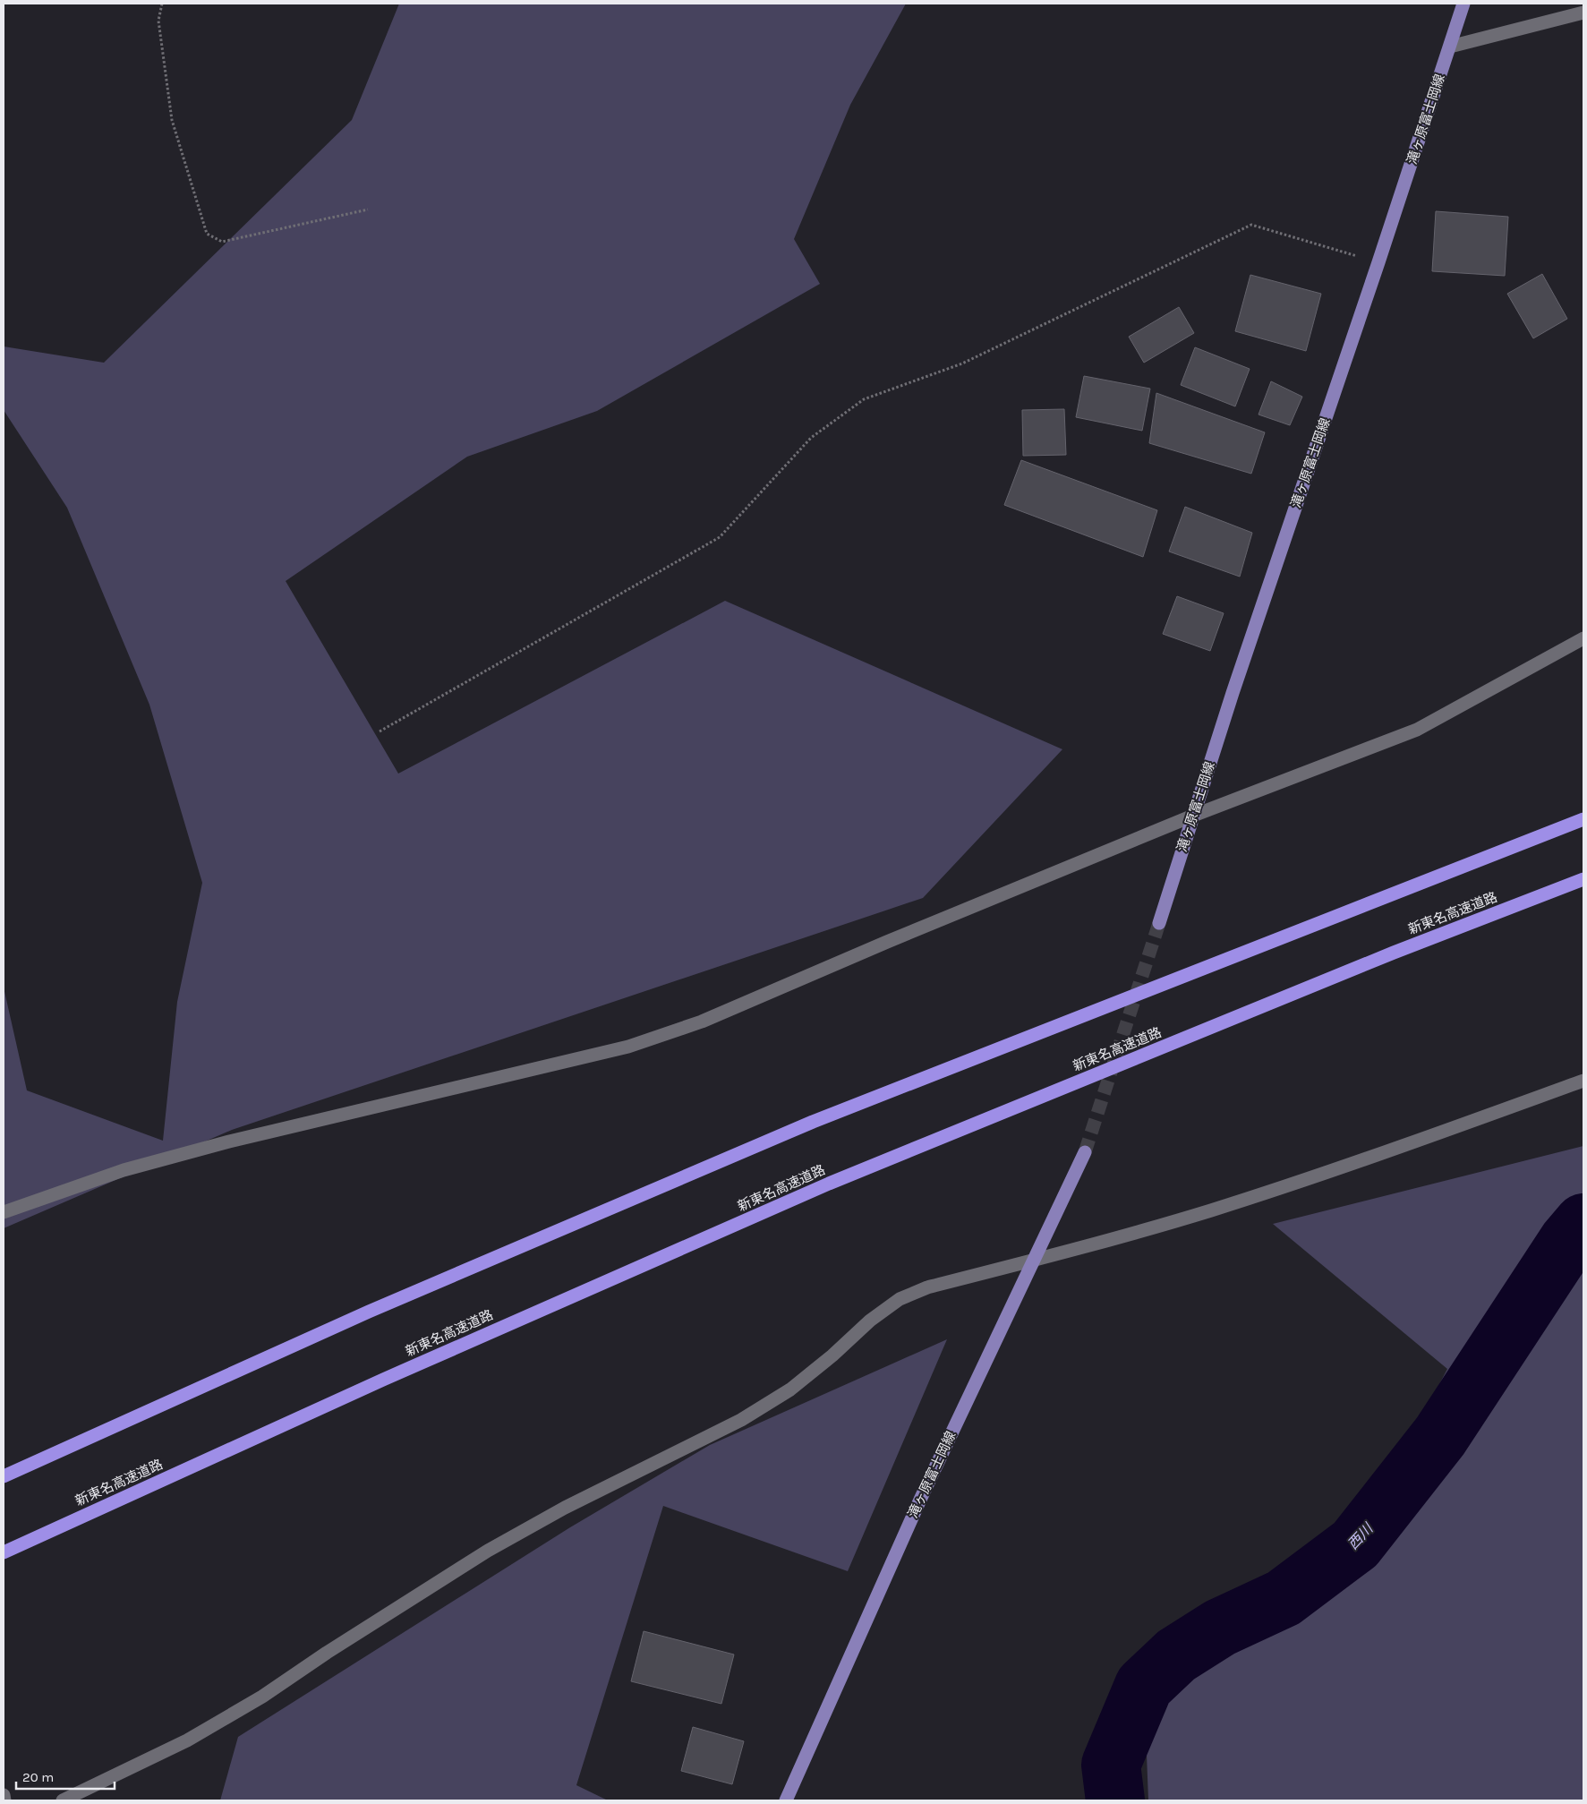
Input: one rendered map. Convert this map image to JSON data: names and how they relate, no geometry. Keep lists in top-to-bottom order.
{
  "streets": {
    "highway": ["新東名高速道路"],
    "main road": ["滝ヶ原富士岡線"]
  },
  "water": ["西川"],
  "scale_bar": "20 m"
}
